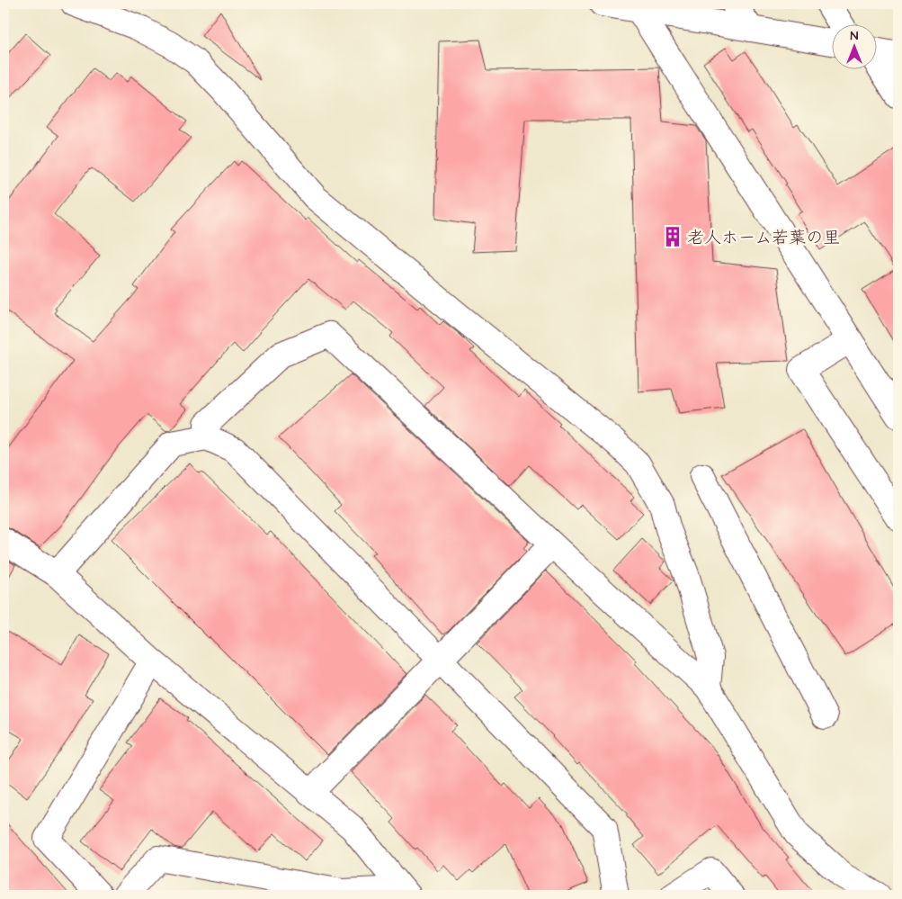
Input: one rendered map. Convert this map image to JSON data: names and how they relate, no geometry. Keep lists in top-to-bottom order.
{
  "places": {
    "building": ["老人ホーム若葉の里"]
  },
  "north": "top"
}
